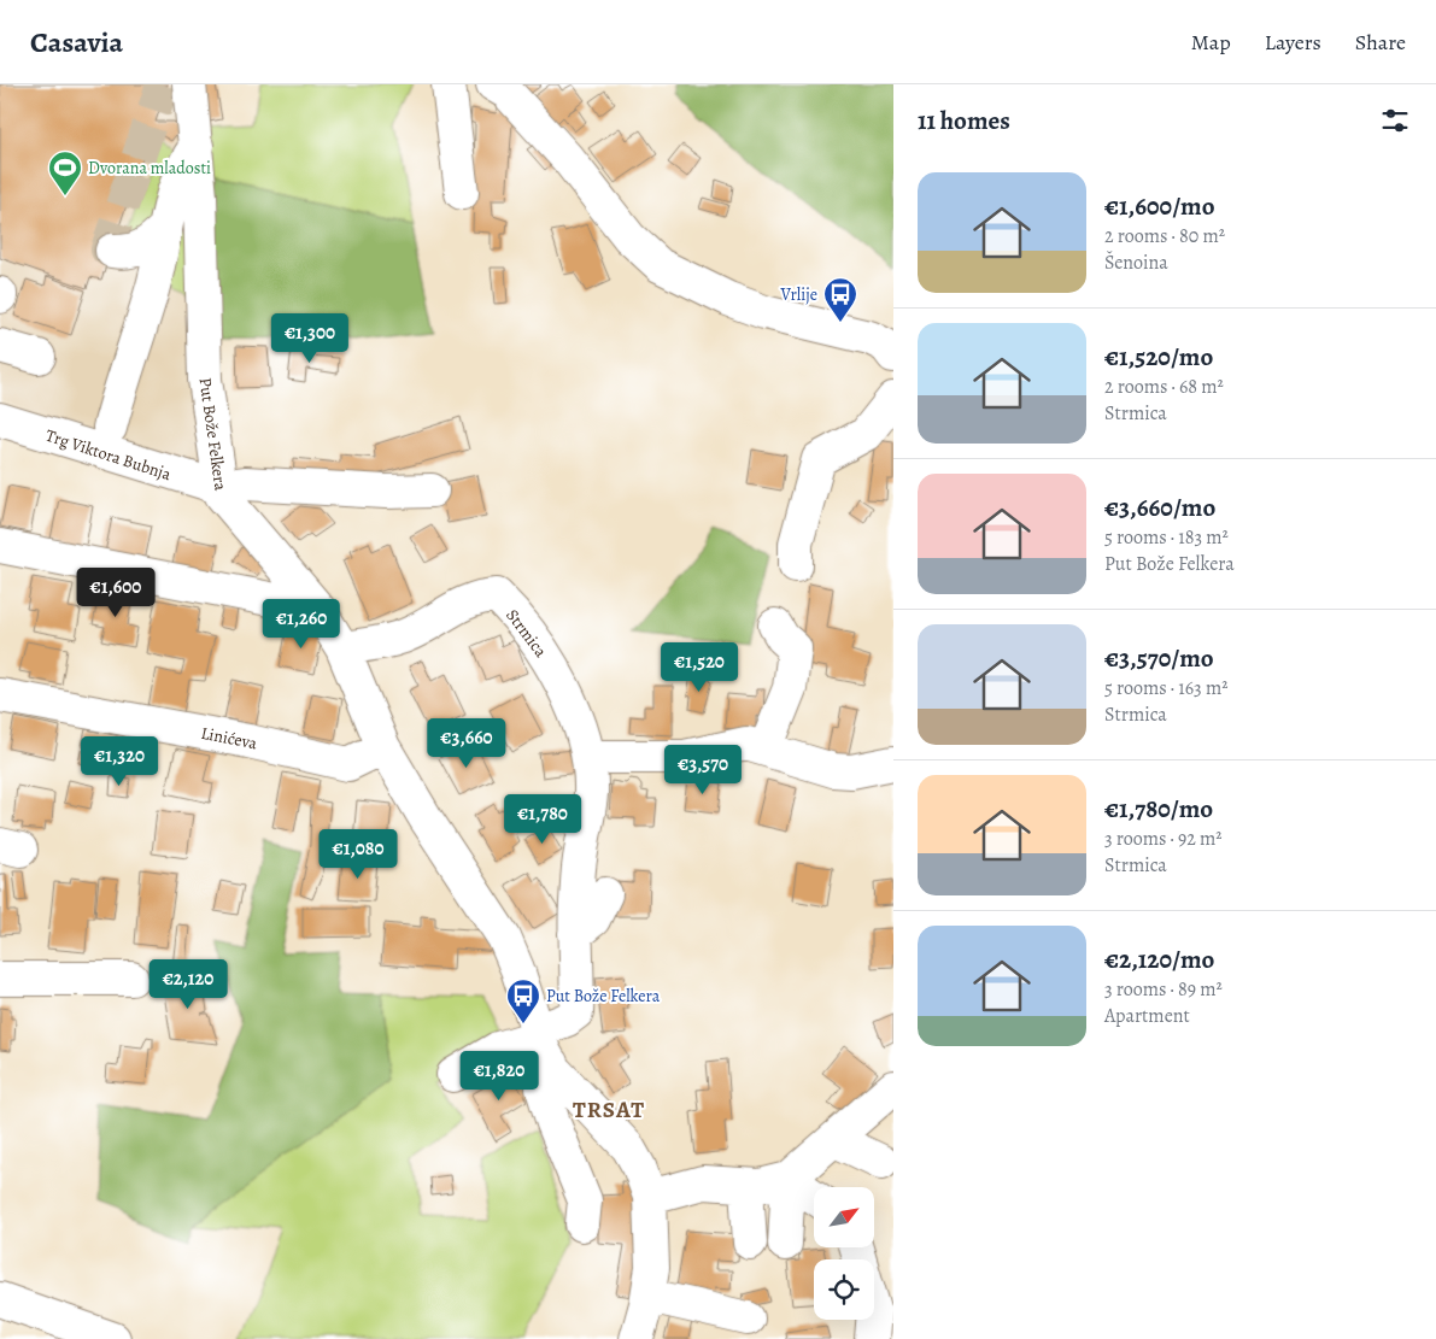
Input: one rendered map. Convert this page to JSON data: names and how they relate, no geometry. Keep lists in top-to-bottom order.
{
  "streets": {
    "street": [
      "Put Bože Felkera",
      "Trg Viktora Bubnja",
      "Strmica",
      "Linićeva"
    ]
  },
  "crossings": [
    ["Put Bože Felkera", "Trg Viktora Bubnja"],
    ["Put Bože Felkera", "Strmica"],
    ["Put Bože Felkera", "Linićeva"]
  ],
  "districts": ["TRSAT"],
  "places": {
    "sports": ["Dvorana mladosti"],
    "bus stop": ["Vrlije", "Put Bože Felkera"]
  },
  "north": "top right",
  "page": {
    "header": "Casavia",
    "nav": ["Map", "Layers", "Share"],
    "heading": "11 homes",
    "list": [
      {
        "name": "€1,600/mo",
        "note": "2 rooms · 80 m² · Šenoina"
      },
      {
        "name": "€1,520/mo",
        "note": "2 rooms · 68 m² · Strmica"
      },
      {
        "name": "€3,660/mo",
        "note": "5 rooms · 183 m² · Put Bože Felkera"
      },
      {
        "name": "€3,570/mo",
        "note": "5 rooms · 163 m² · Strmica"
      },
      {
        "name": "€1,780/mo",
        "note": "3 rooms · 92 m² · Strmica"
      },
      {
        "name": "€2,120/mo",
        "note": "3 rooms · 89 m² · Apartment"
      }
    ],
    "price": [
      "€1,300",
      "€1,600",
      "€1,260",
      "€1,520",
      "€3,660",
      "€1,320",
      "€3,570",
      "€1,780",
      "€1,080",
      "€2,120",
      "€1,820"
    ]
  }
}
